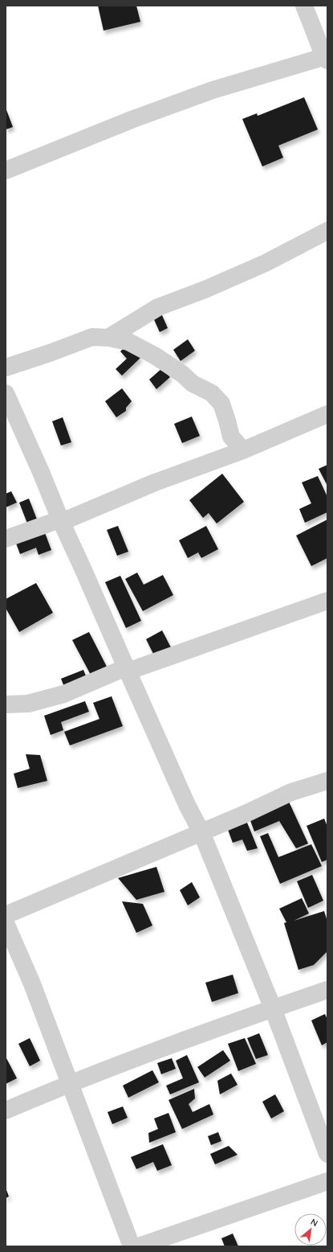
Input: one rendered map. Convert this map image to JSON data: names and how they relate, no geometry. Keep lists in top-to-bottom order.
{
  "north": "top right"
}
